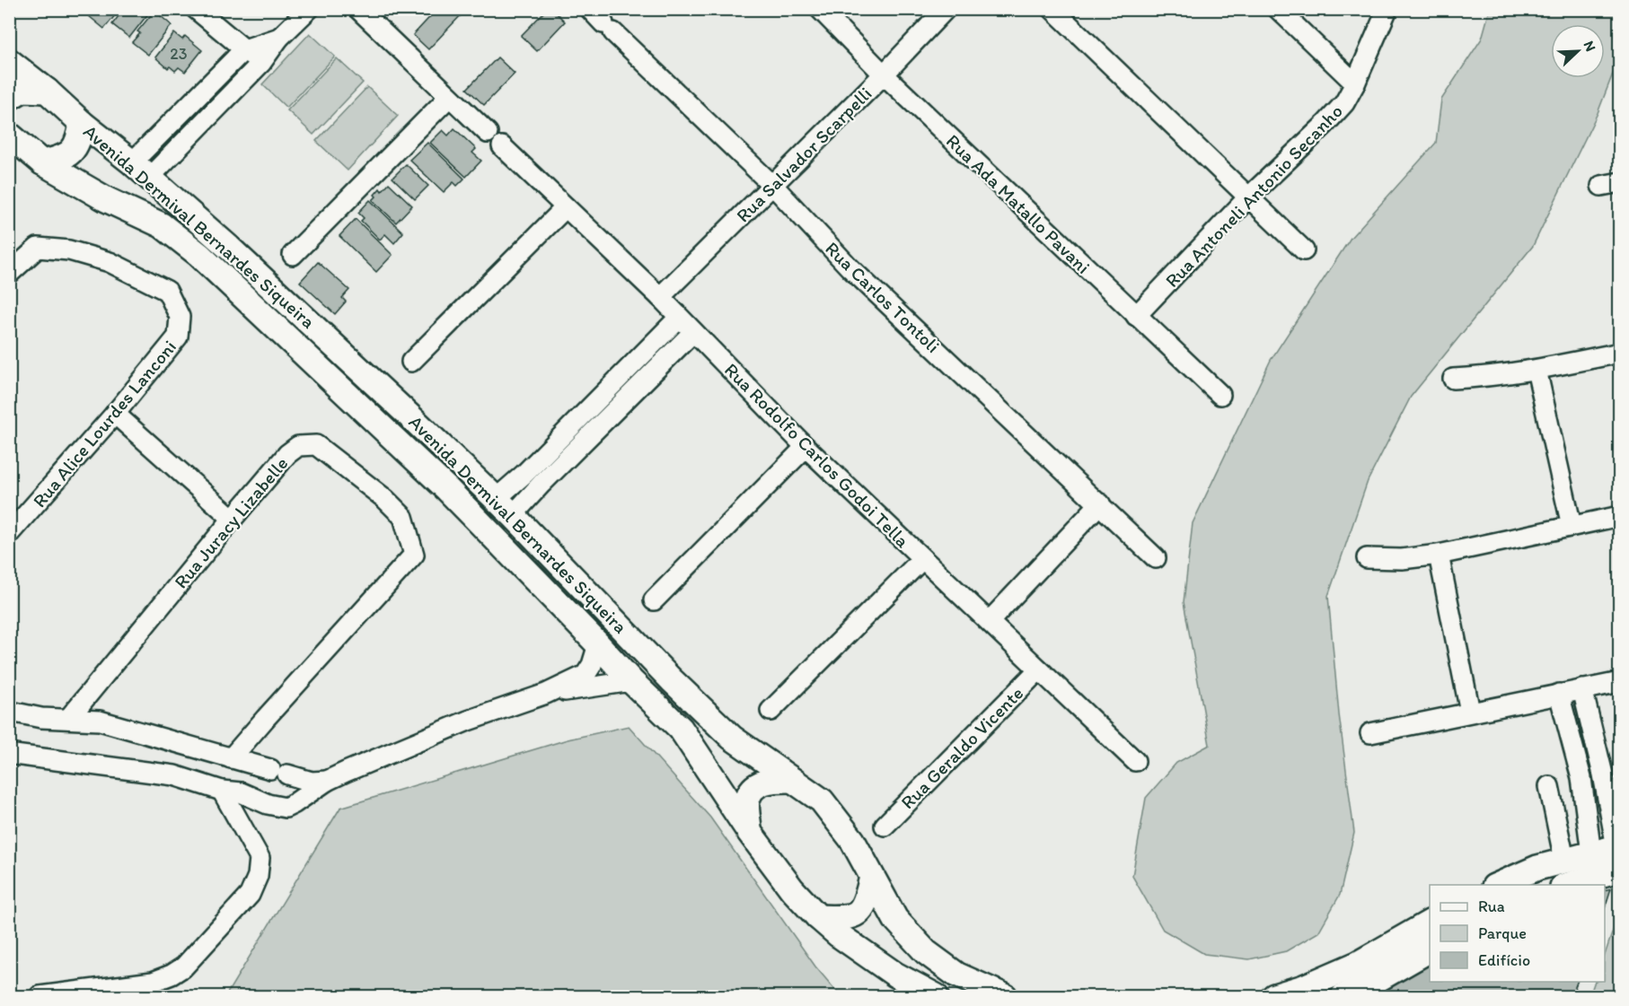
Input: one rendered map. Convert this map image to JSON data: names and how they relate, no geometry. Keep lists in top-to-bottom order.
{
  "streets": {
    "main road": ["Avenida Dermival Bernardes Siqueira"],
    "street": [
      "Rua Salvador Scarpelli",
      "Rua Antoneli Antonio Secanho",
      "Rua Ada Matallo Pavani",
      "Rua Carlos Tontoli",
      "Rua Alice Lourdes Lanconi",
      "Rua Rodolfo Carlos Godoi Tella",
      "Rua Juracy Lizabelle",
      "Rua Geraldo Vicente"
    ]
  },
  "crossings": [
    ["Rua Salvador Scarpelli", "Rua Ada Matallo Pavani"],
    ["Rua Salvador Scarpelli", "Rua Carlos Tontoli"],
    ["Rua Salvador Scarpelli", "Rua Rodolfo Carlos Godoi Tella"],
    ["Rua Antoneli Antonio Secanho", "Rua Ada Matallo Pavani"],
    ["Rua Rodolfo Carlos Godoi Tella", "Rua Geraldo Vicente"]
  ],
  "house_numbers": ["23"],
  "legend": ["Rua", "Parque", "Edifício"],
  "north": "top right"
}
